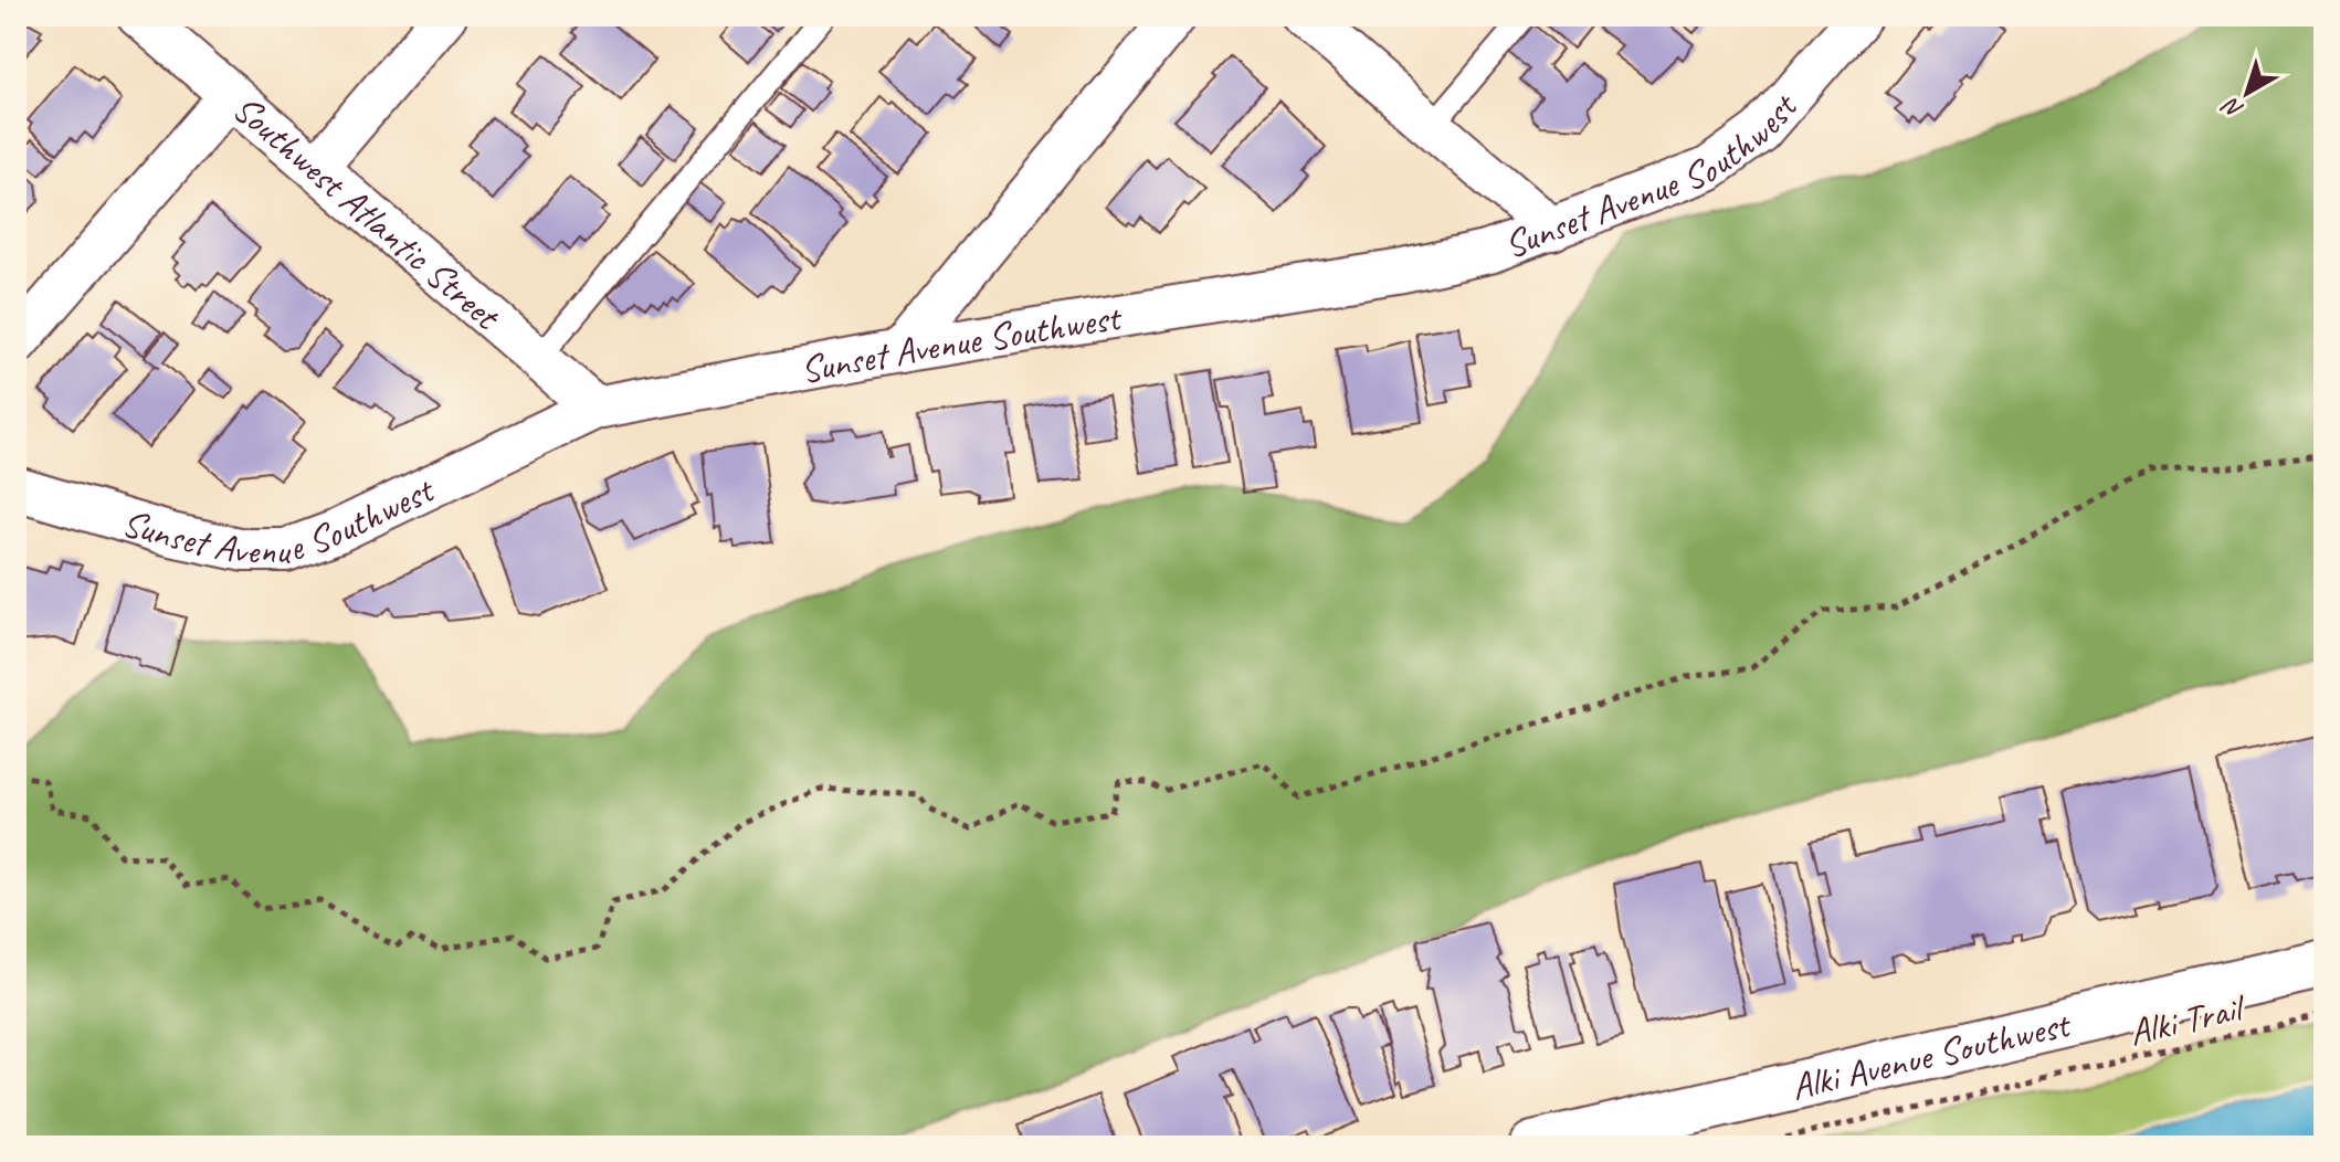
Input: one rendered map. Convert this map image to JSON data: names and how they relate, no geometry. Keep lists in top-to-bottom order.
{
  "streets": {
    "main road": ["Alki Avenue Southwest"],
    "street": ["Sunset Avenue Southwest", "Southwest Atlantic Street"],
    "path": ["Alki Trail"]
  },
  "crossings": [
    ["Sunset Avenue Southwest", "Southwest Atlantic Street"]
  ],
  "north": "bottom left"
}
